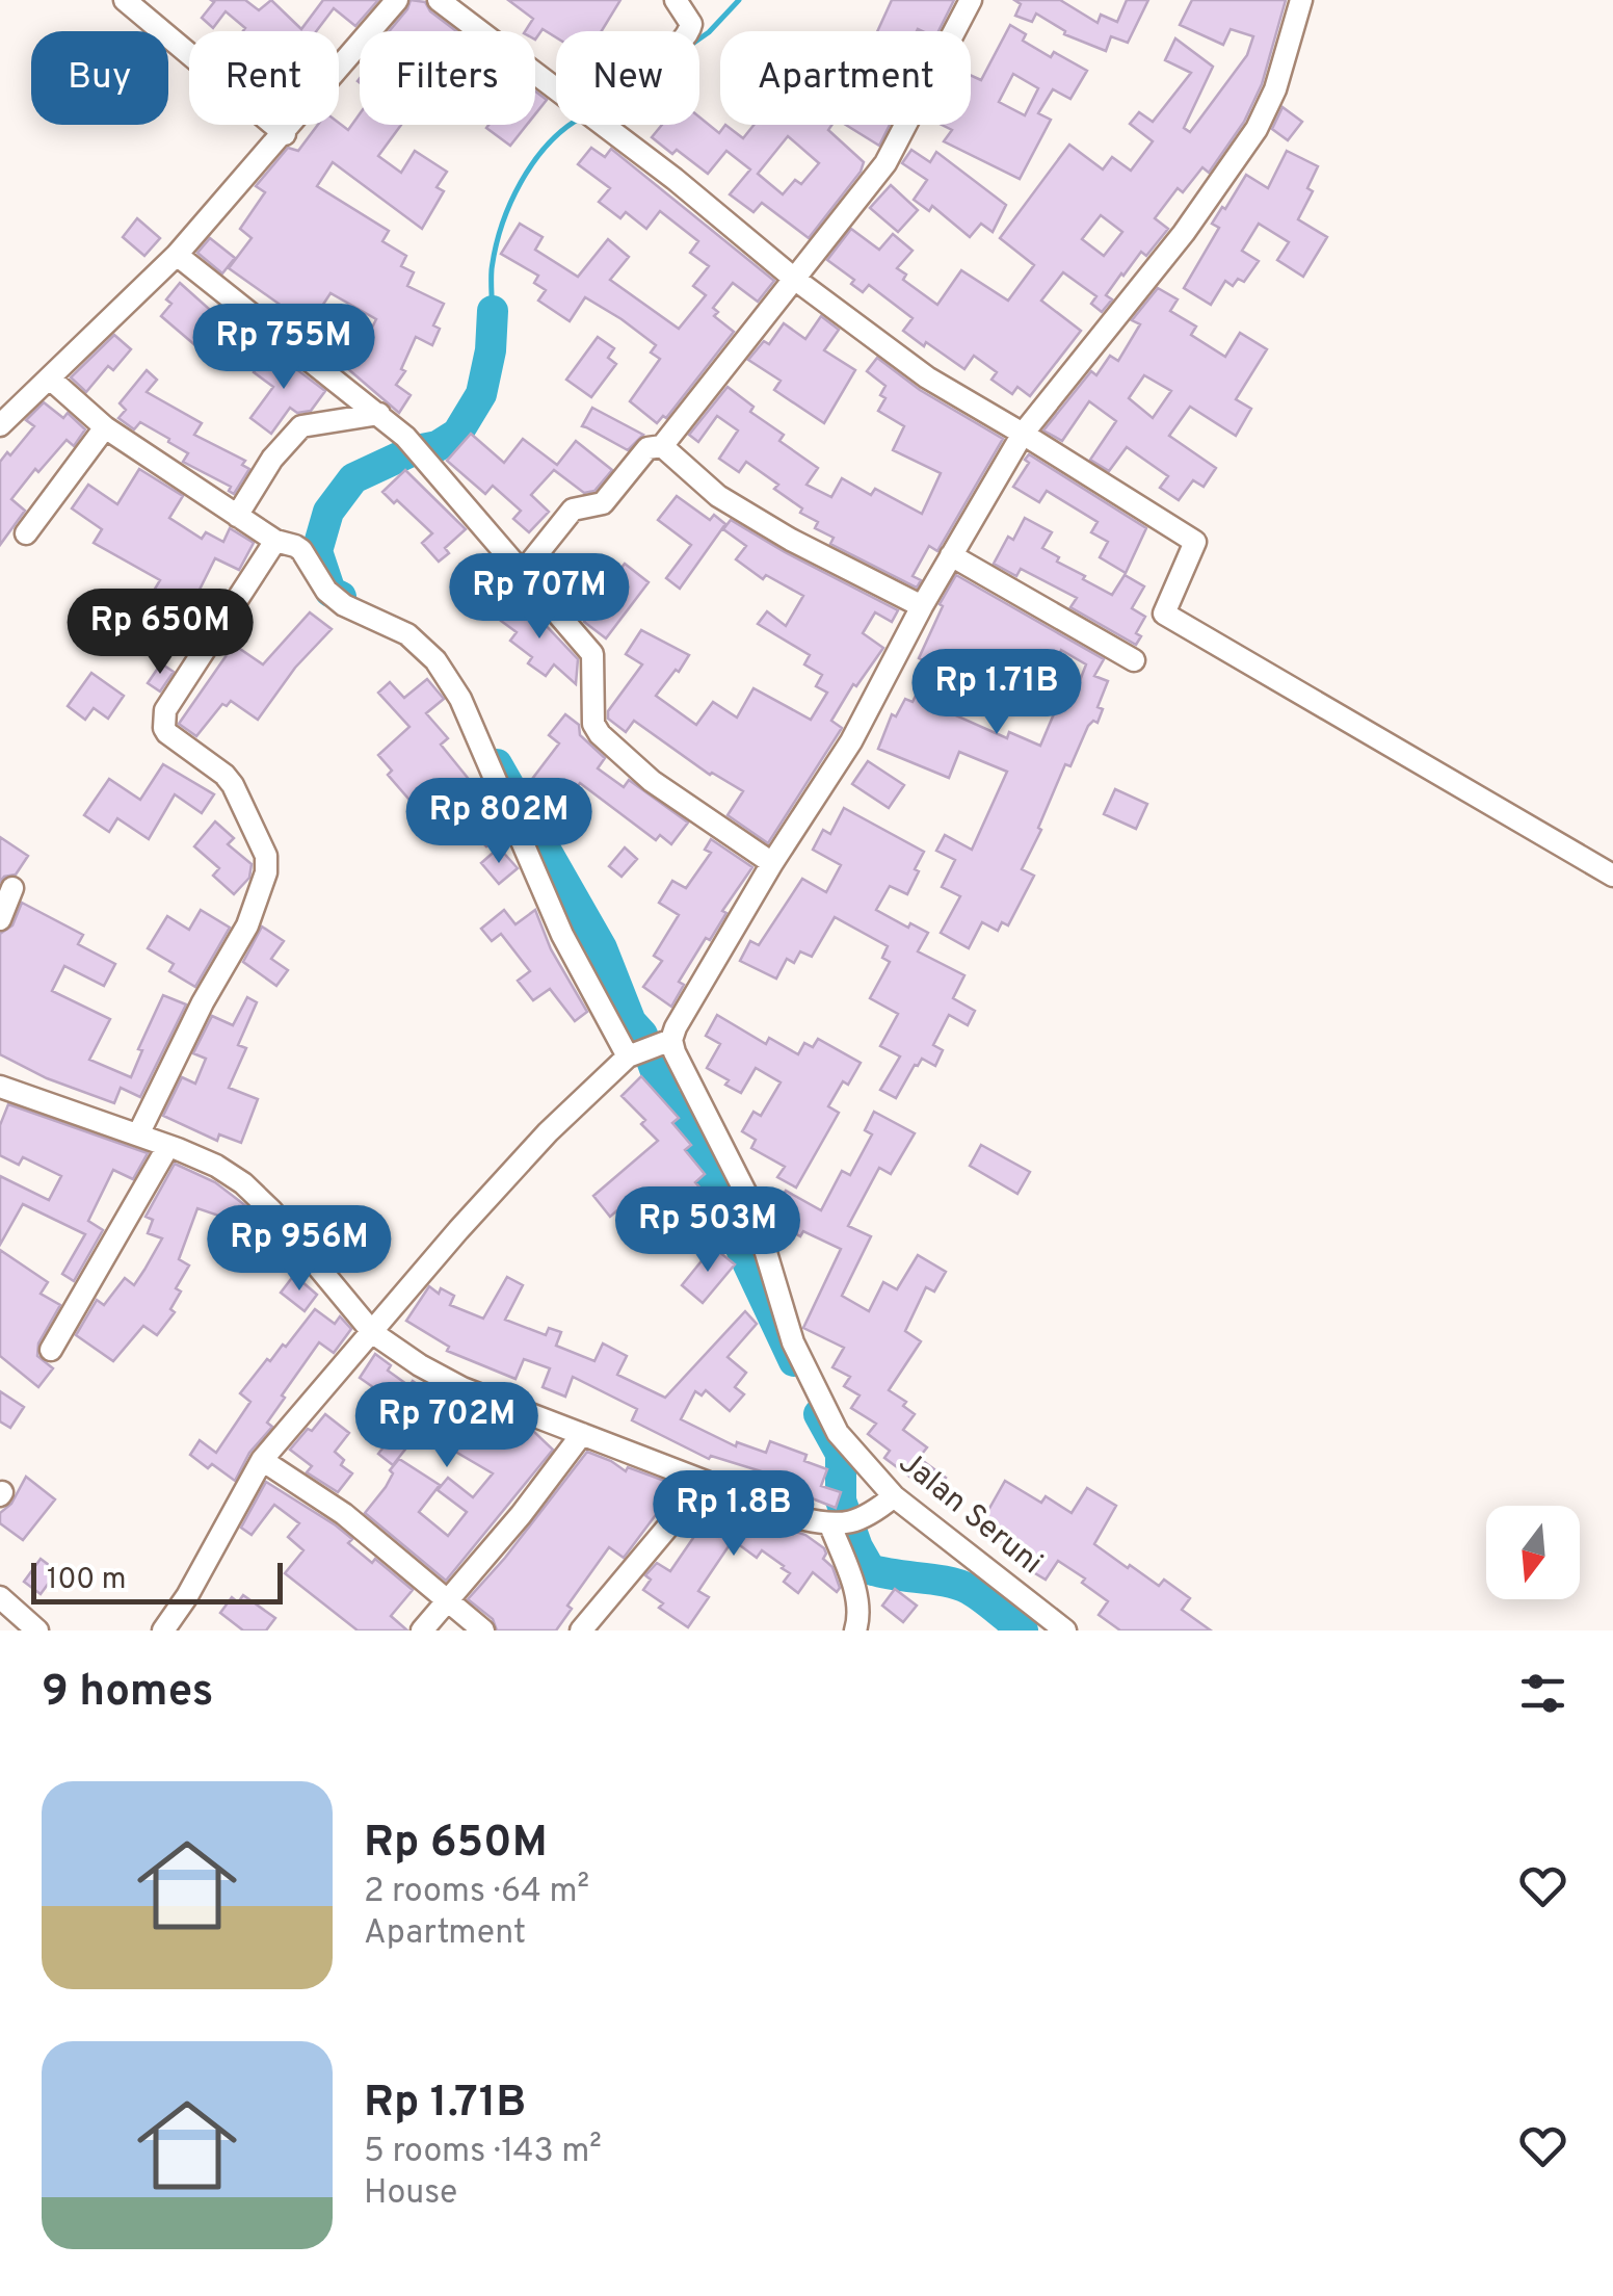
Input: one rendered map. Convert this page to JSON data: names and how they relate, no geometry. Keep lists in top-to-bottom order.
{
  "streets": {
    "street": ["Jalan Seruni"]
  },
  "scale_bar": "100 m",
  "north": "bottom",
  "page": {
    "chip": [
      "Buy",
      "Rent",
      "Filters",
      "New",
      "Apartment"
    ],
    "price": [
      "Rp 755M",
      "Rp 707M",
      "Rp 650M",
      "Rp 1.71B",
      "Rp 802M",
      "Rp 503M",
      "Rp 956M",
      "Rp 702M",
      "Rp 1.8B"
    ],
    "scale": "100 m",
    "heading": "9 homes",
    "list": [
      {
        "name": "Rp 650M",
        "note": "2 rooms · 64 m² · Apartment"
      },
      {
        "name": "Rp 1.71B",
        "note": "5 rooms · 143 m² · House"
      }
    ]
  }
}
